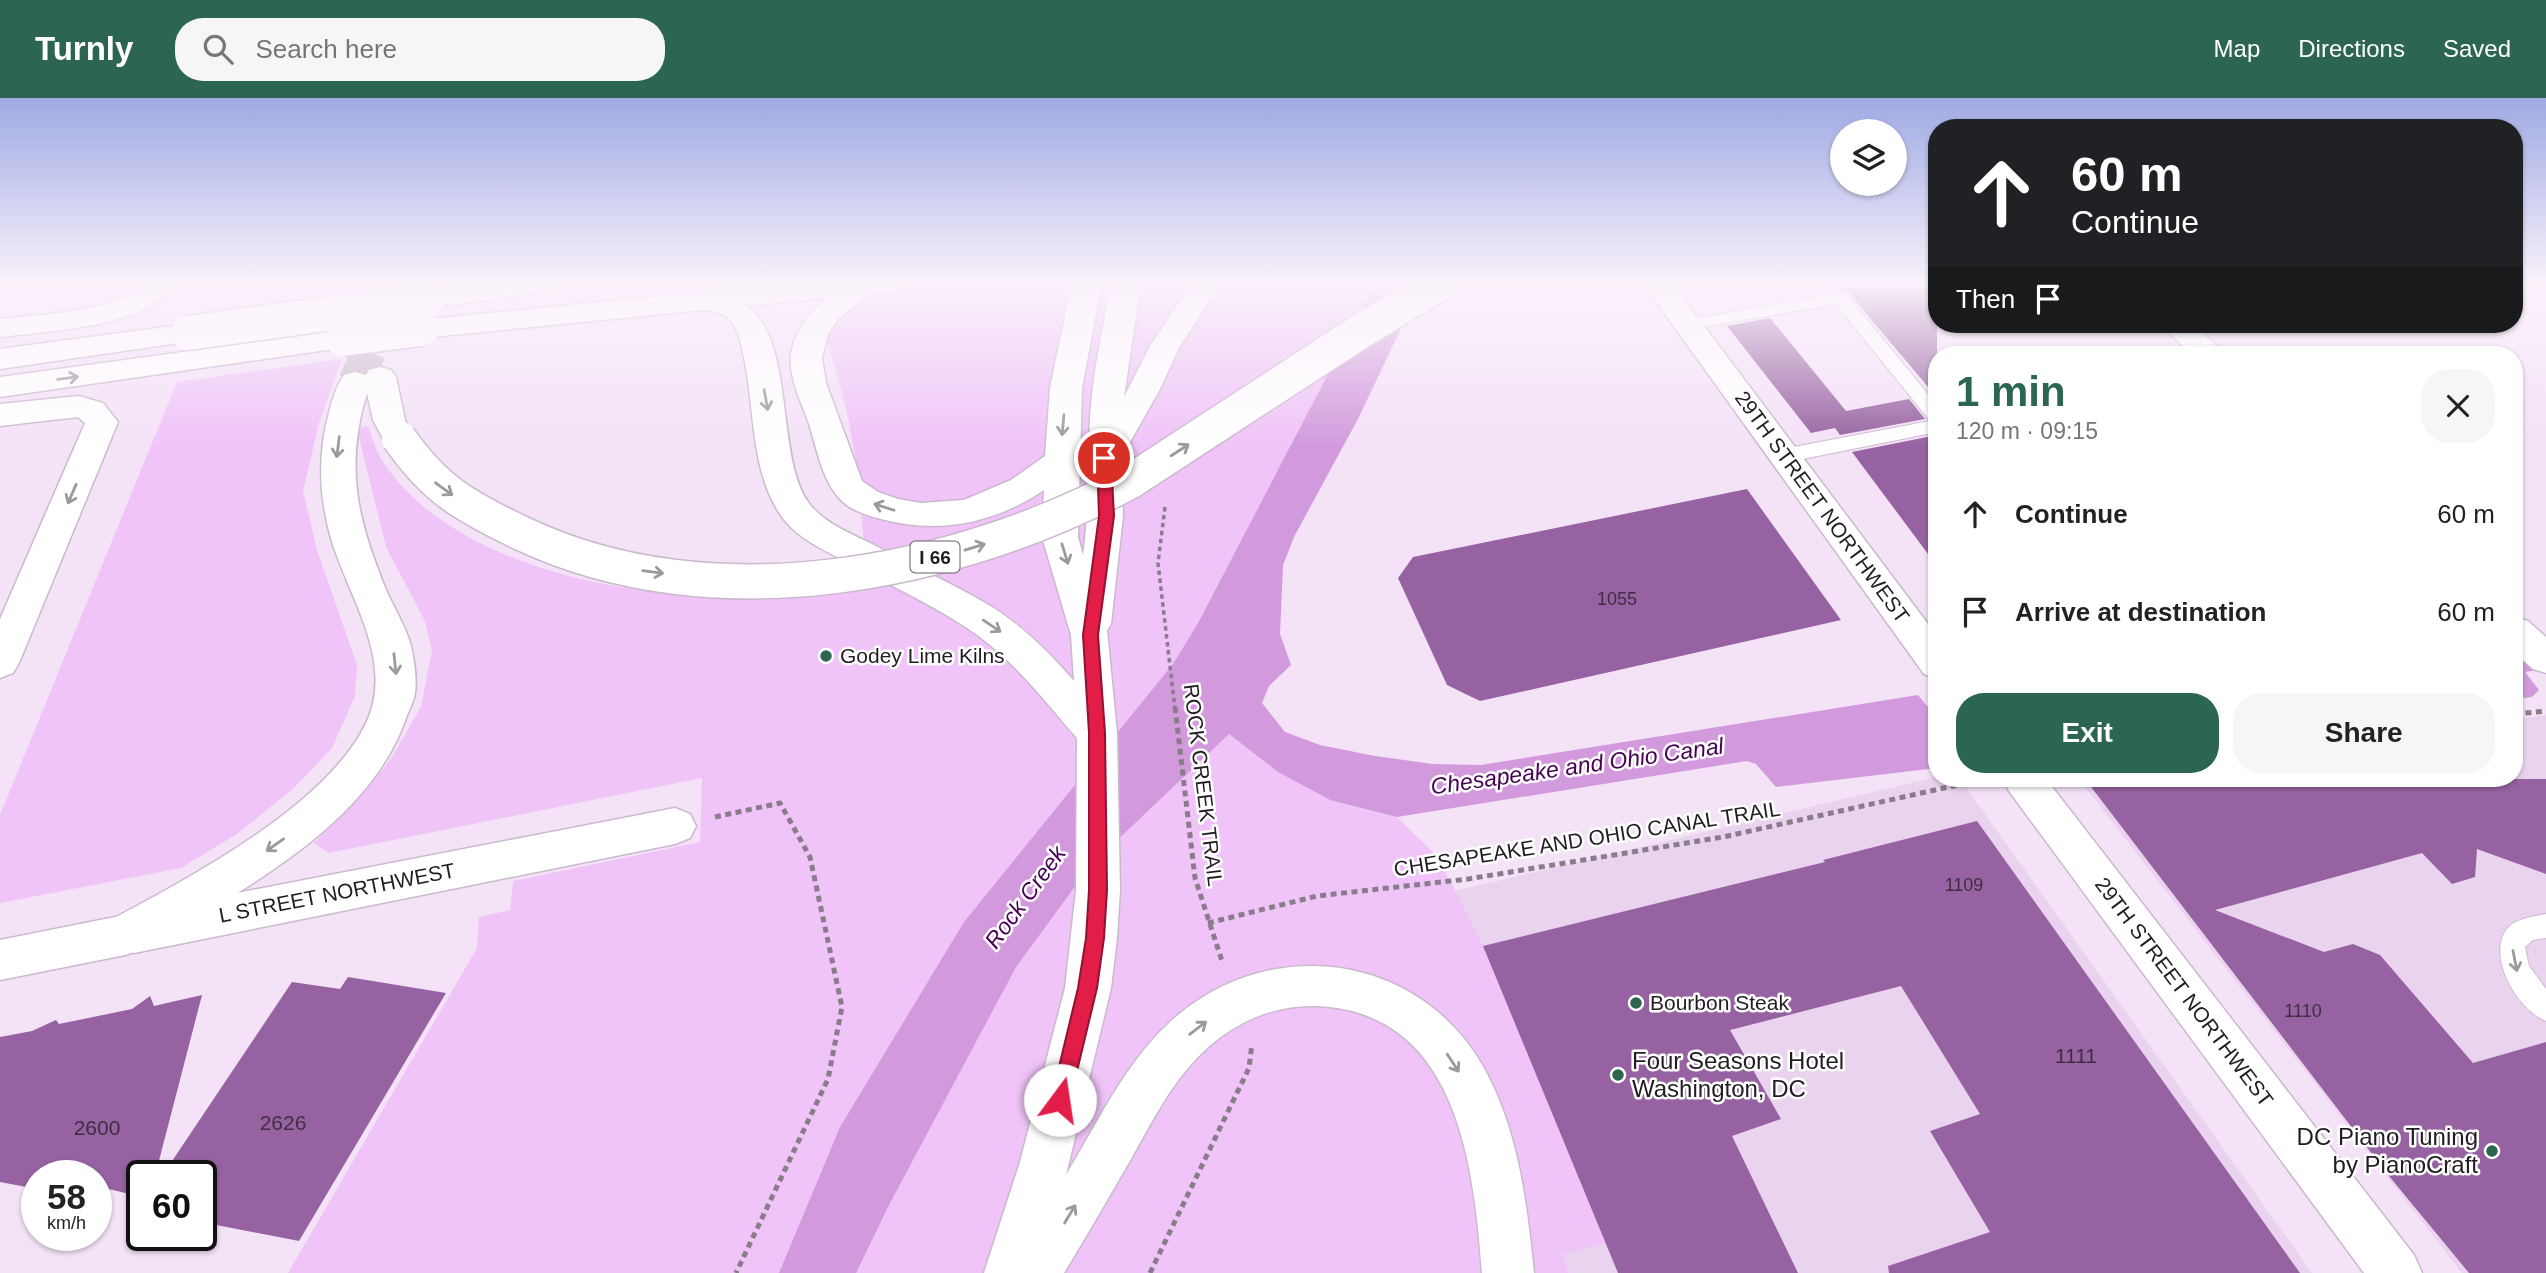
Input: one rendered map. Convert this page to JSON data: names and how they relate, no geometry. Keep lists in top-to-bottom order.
{
  "streets": {
    "main road": ["29TH STREET NORTHWEST", "I 66", "L STREET NORTHWEST"],
    "path": ["ROCK CREEK TRAIL", "CHESAPEAKE AND OHIO CANAL TRAIL"]
  },
  "crossings": [
    ["I 66", "L STREET NORTHWEST"],
    ["ROCK CREEK TRAIL", "CHESAPEAKE AND OHIO CANAL TRAIL"]
  ],
  "water": ["Chesapeake and Ohio Canal", "Rock Creek"],
  "places": [
    "Godey Lime Kilns",
    "Bourbon Steak",
    "Four Seasons Hotel Washington, DC",
    "DC Piano Tuning by PianoCraft"
  ],
  "house_numbers": [
    "1055",
    "1109",
    "1110",
    "1111",
    "2626",
    "2600"
  ],
  "page": {
    "header": "Turnly",
    "search": "Search here",
    "nav": ["Map", "Directions", "Saved"],
    "turn": ["60 m", "Continue"],
    "then": "Then",
    "heading": ["1 min", "120 m · 09:15"],
    "list": [
      {
        "name": "Continue",
        "value": "60 m"
      },
      {
        "name": "Arrive at destination",
        "value": "60 m"
      }
    ],
    "buttons": ["Exit", "Share"],
    "speed": "58 km/h",
    "limit": "60"
  }
}
